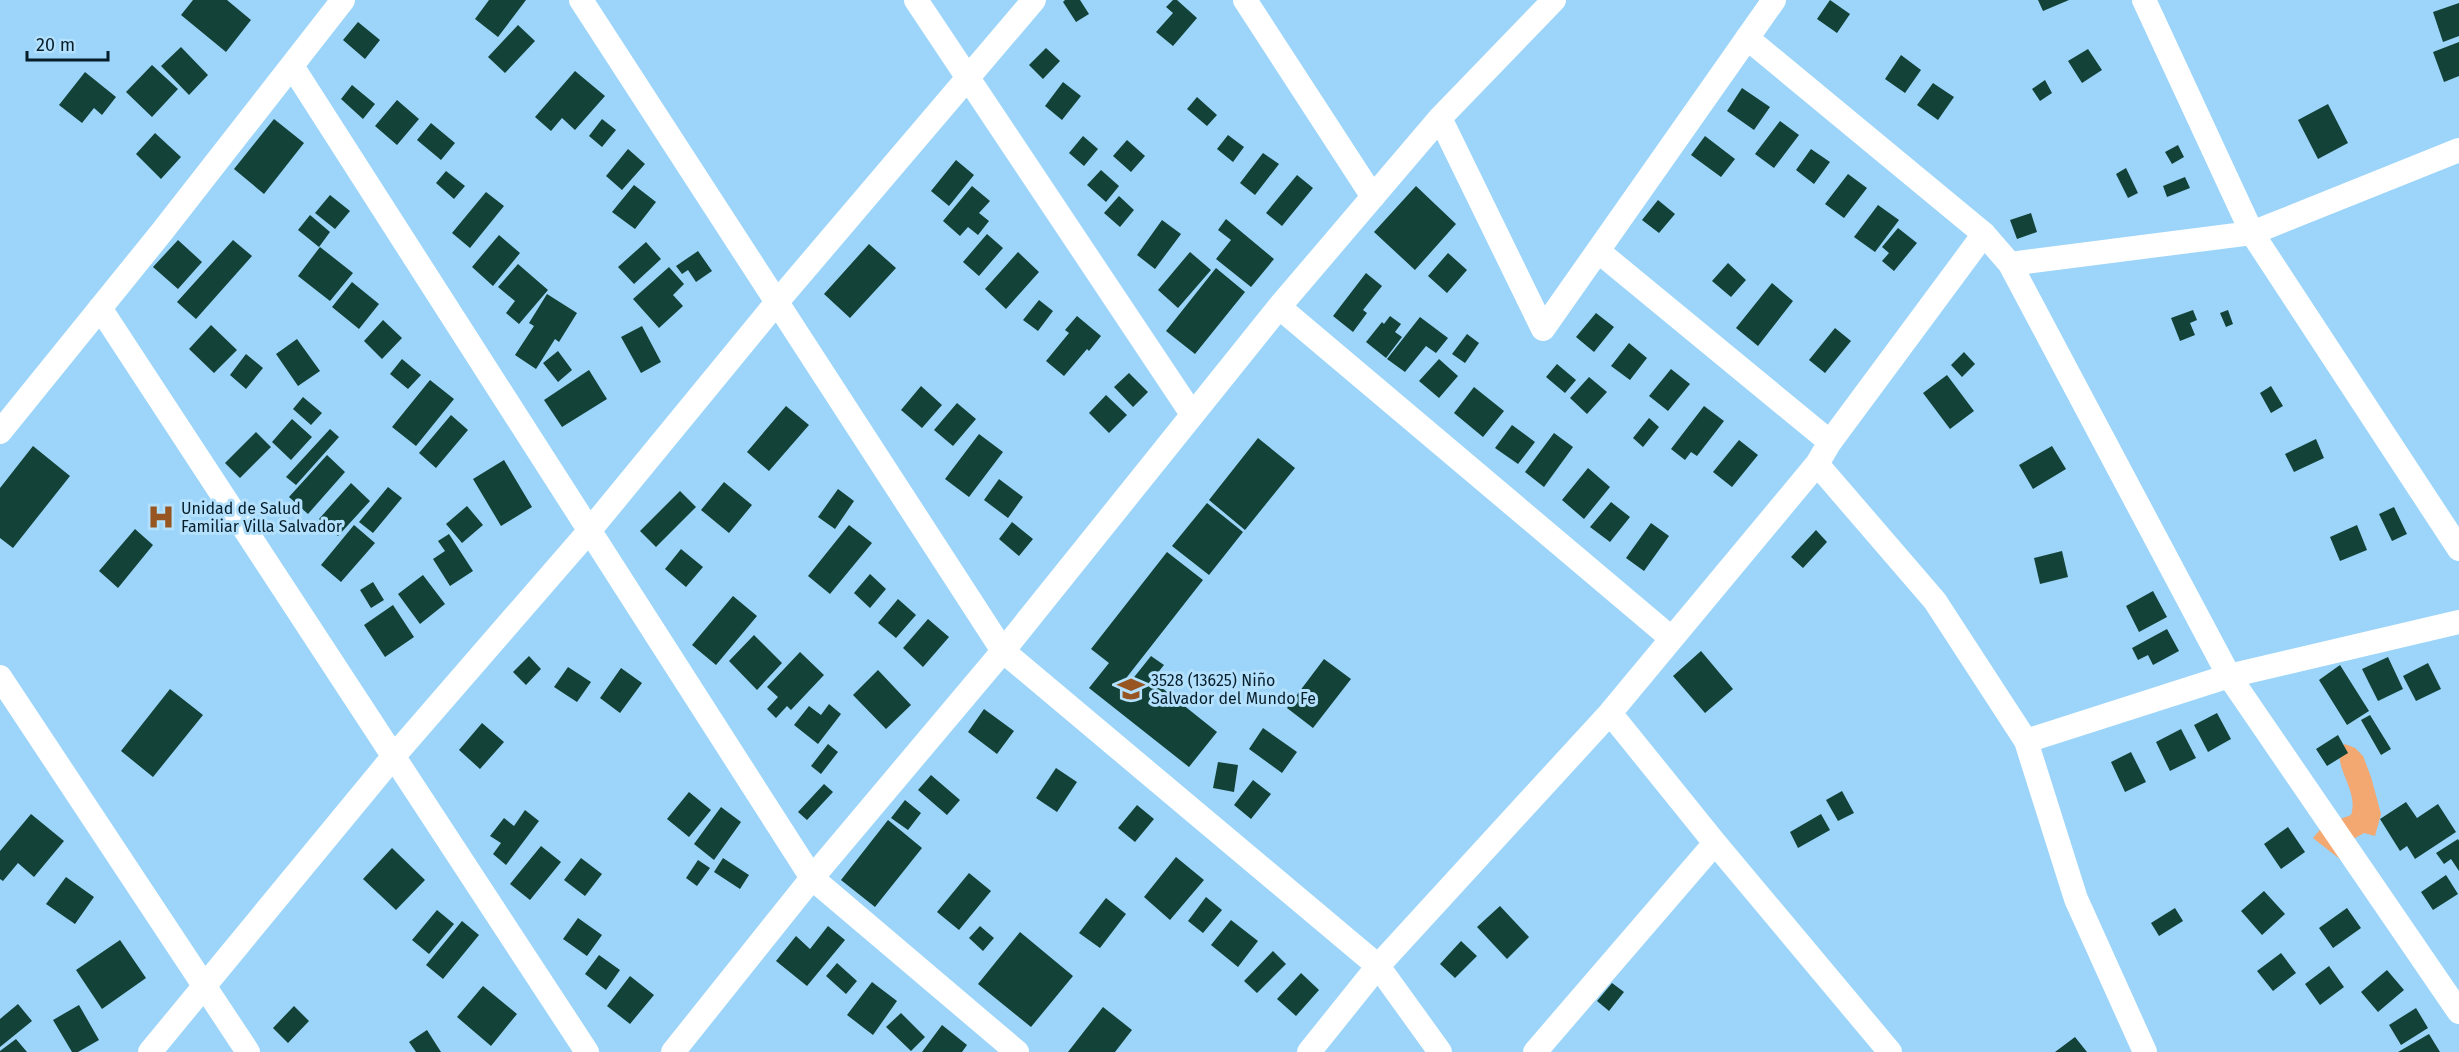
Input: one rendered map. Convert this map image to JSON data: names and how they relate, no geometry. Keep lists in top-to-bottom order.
{
  "places": {
    "hospital": ["Unidad de Salud Familiar Villa Salvador"],
    "school or university": ["3528 (13625) Niño Salvador del Mundo Fe"]
  },
  "scale_bar": "20 m"
}
